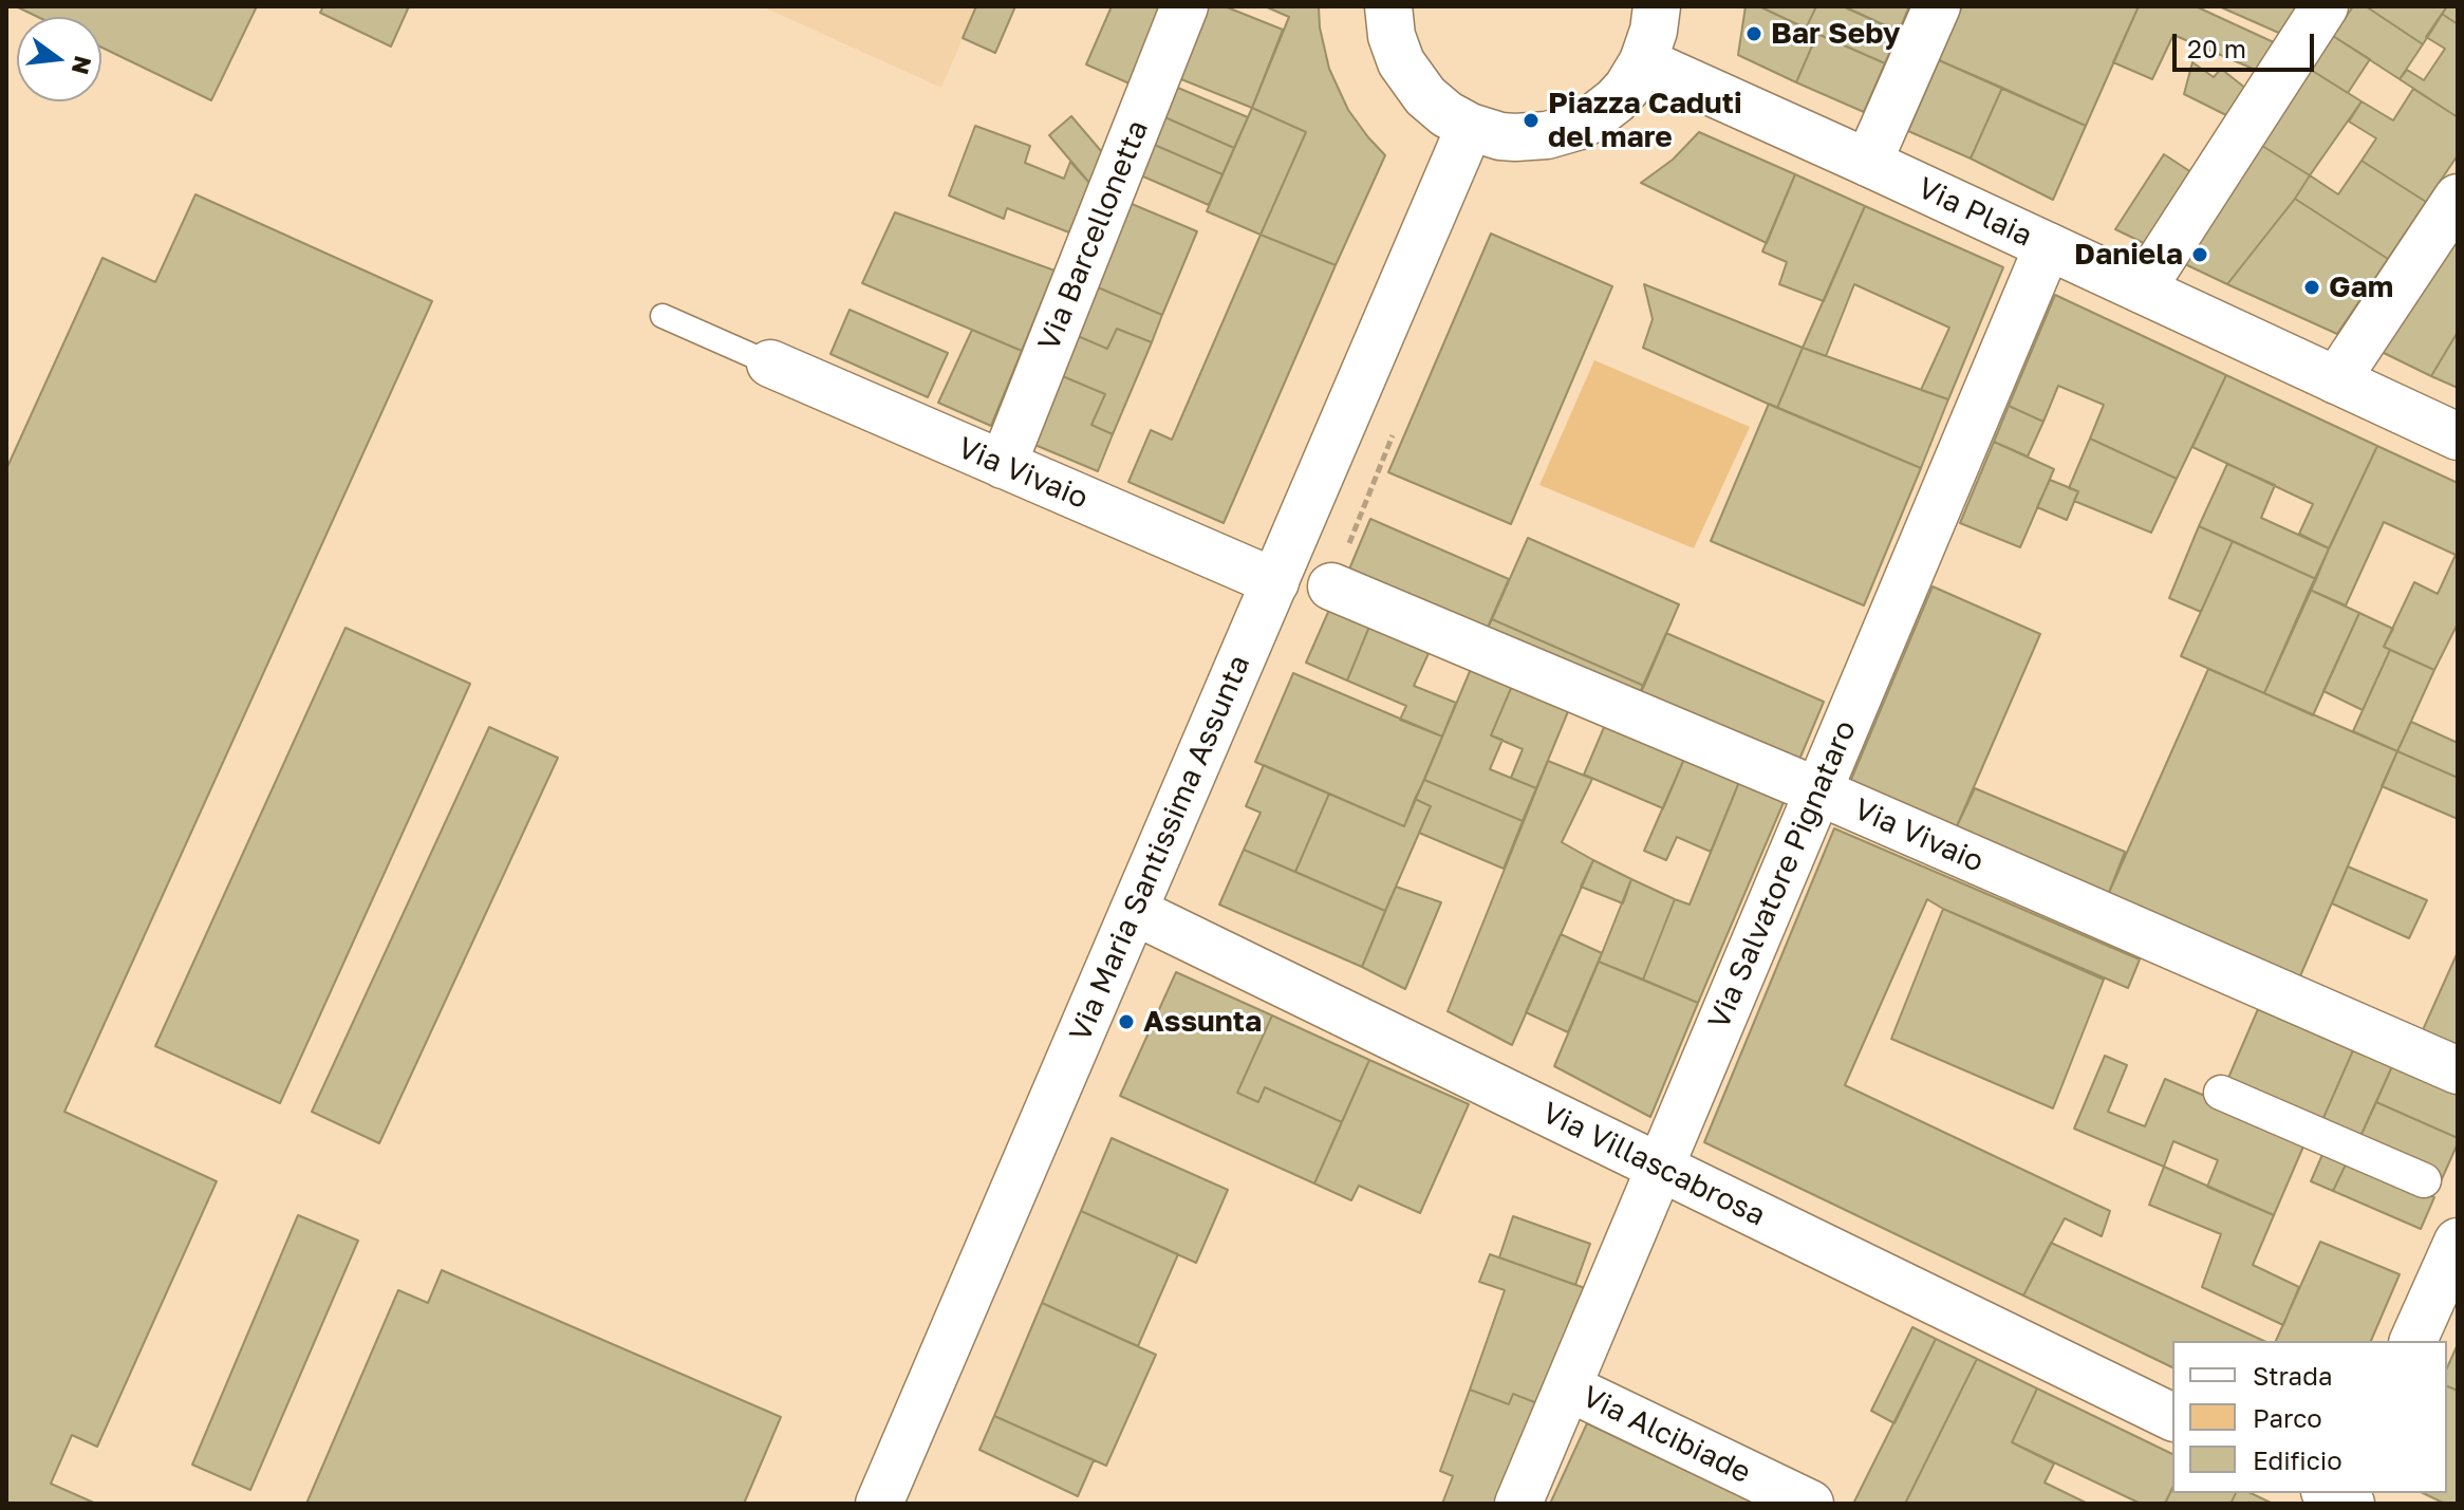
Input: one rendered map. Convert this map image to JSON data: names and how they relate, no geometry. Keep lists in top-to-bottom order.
{
  "streets": {
    "street": [
      "Via Plaia",
      "Via Barcellonetta",
      "Via Vivaio",
      "Via Maria Santissima Assunta",
      "Via Salvatore Pignataro",
      "Via Villascabrosa",
      "Via Alcibiade"
    ]
  },
  "crossings": [
    ["Via Plaia", "Via Salvatore Pignataro"],
    ["Via Barcellonetta", "Via Vivaio"],
    ["Via Vivaio", "Via Maria Santissima Assunta"],
    ["Via Vivaio", "Via Salvatore Pignataro"],
    ["Via Maria Santissima Assunta", "Via Villascabrosa"],
    ["Via Salvatore Pignataro", "Via Villascabrosa"],
    ["Via Salvatore Pignataro", "Via Alcibiade"]
  ],
  "places": [
    "Bar Seby",
    "Piazza Caduti del mare",
    "Daniela",
    "Gam",
    "Assunta"
  ],
  "legend": ["Strada", "Parco", "Edificio"],
  "scale_bar": "20 m",
  "north": "right"
}
